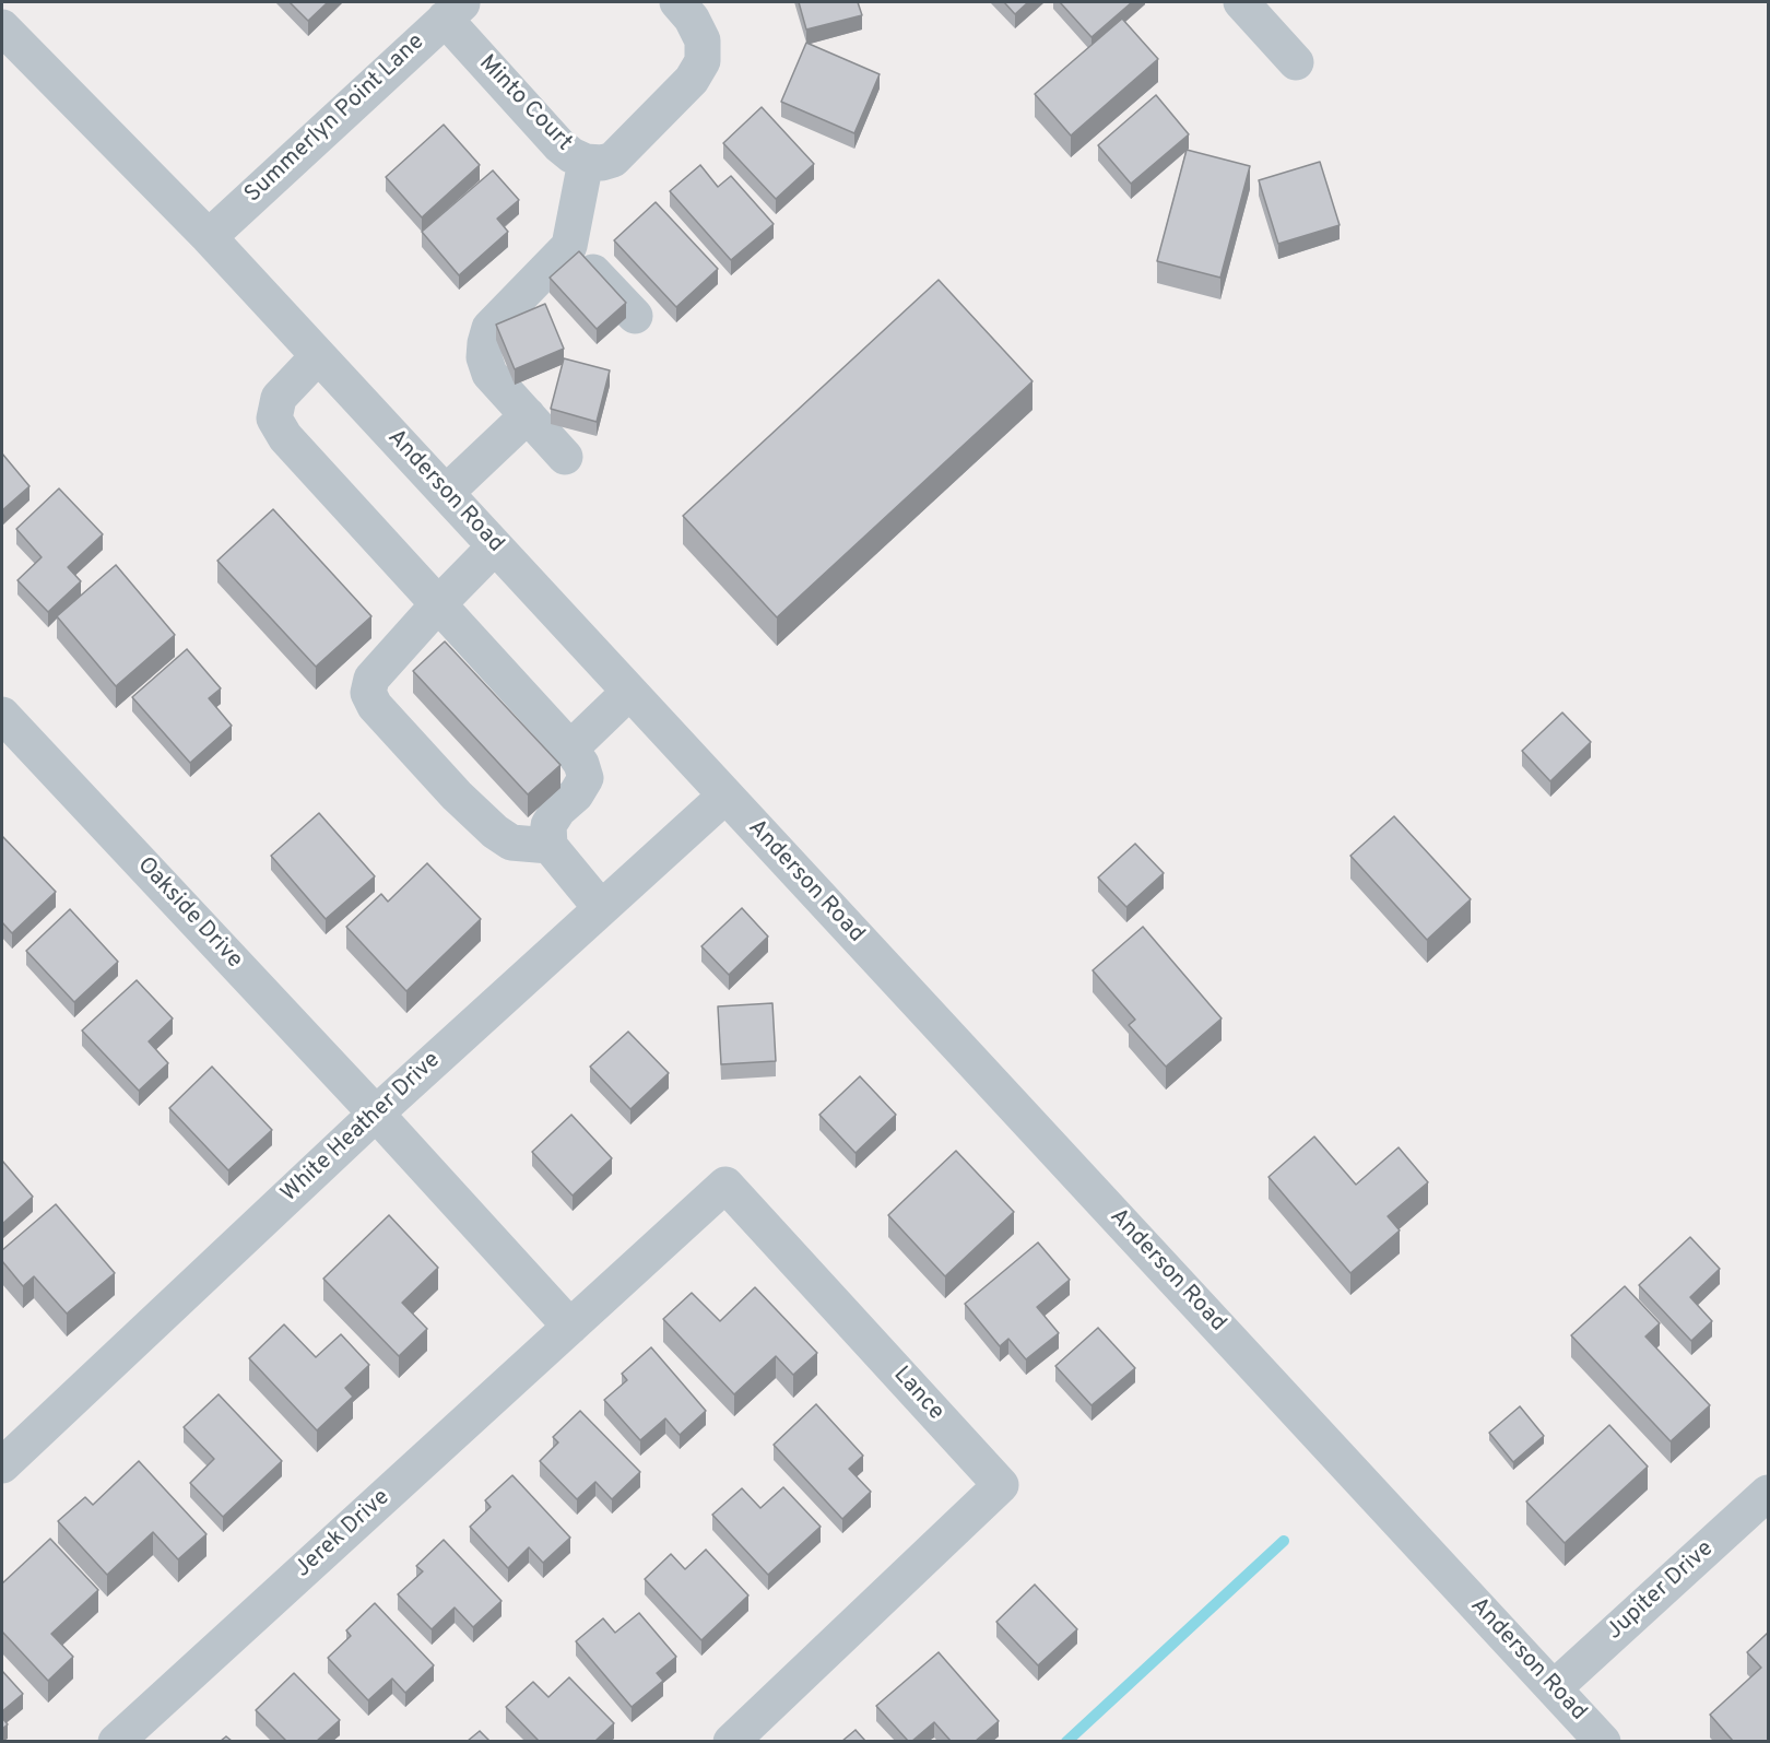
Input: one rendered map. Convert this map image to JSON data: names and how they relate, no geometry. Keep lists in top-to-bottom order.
{
  "streets": {
    "street": [
      "Minto Court",
      "Summerlyn Point Lane",
      "Anderson Road",
      "Oakside Drive",
      "White Heather Drive",
      "Lance",
      "Jerek Drive",
      "Jupiter Drive"
    ]
  },
  "crossings": [
    ["Minto Court", "Summerlyn Point Lane"],
    ["Summerlyn Point Lane", "Anderson Road"],
    ["Anderson Road", "White Heather Drive"],
    ["Anderson Road", "Jupiter Drive"],
    ["Oakside Drive", "White Heather Drive"],
    ["Oakside Drive", "Lance"],
    ["Oakside Drive", "Jerek Drive"],
    ["Lance", "Jerek Drive"]
  ]
}
